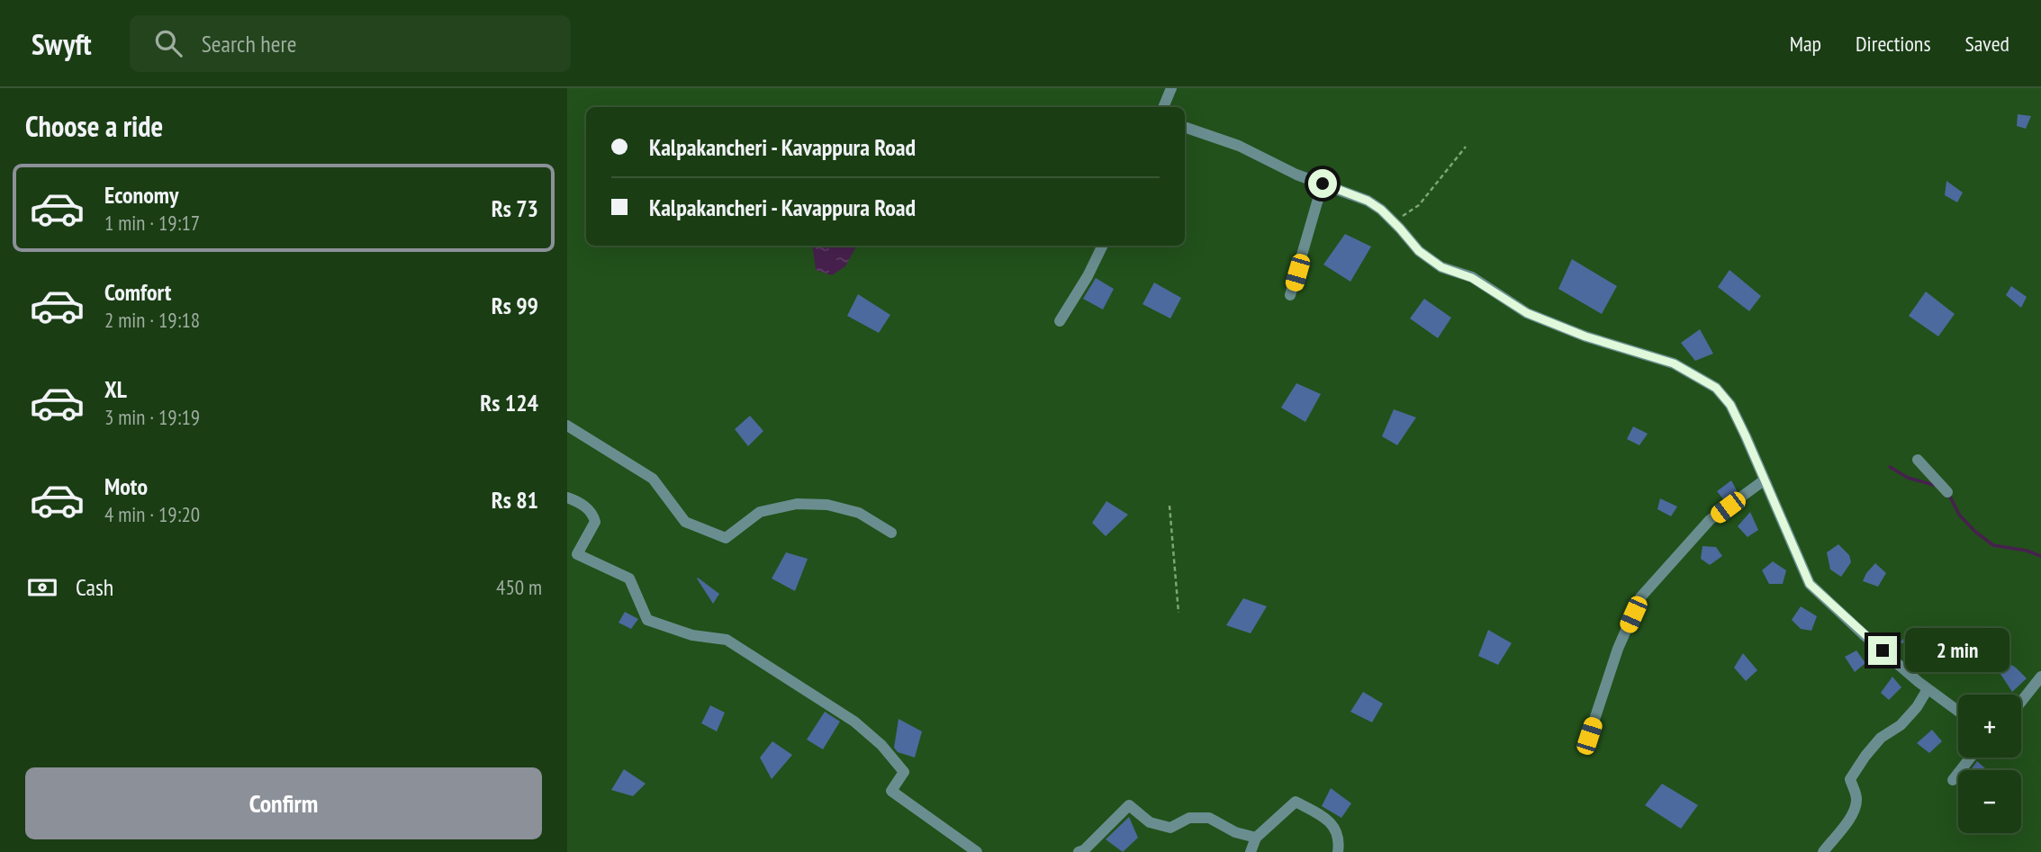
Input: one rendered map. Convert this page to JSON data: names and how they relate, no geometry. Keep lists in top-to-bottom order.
{
  "page": {
    "header": "Swyft",
    "search": "Search here",
    "nav": ["Map", "Directions", "Saved"],
    "heading": "Choose a ride",
    "banner": ["Kalpakancheri - Kavappura Road", "Kalpakancheri - Kavappura Road"],
    "list": [
      {
        "name": "Economy",
        "note": "1 min · 19:17",
        "value": "Rs 73"
      },
      {
        "name": "Comfort",
        "note": "2 min · 19:18",
        "value": "Rs 99"
      },
      {
        "name": "XL",
        "note": "3 min · 19:19",
        "value": "Rs 124"
      },
      {
        "name": "Moto",
        "note": "4 min · 19:20",
        "value": "Rs 81"
      }
    ],
    "pay": ["Cash", "450 m"],
    "bubble": "2 min",
    "map_buttons": ["+", "−"],
    "buttons": "Confirm"
  }
}
